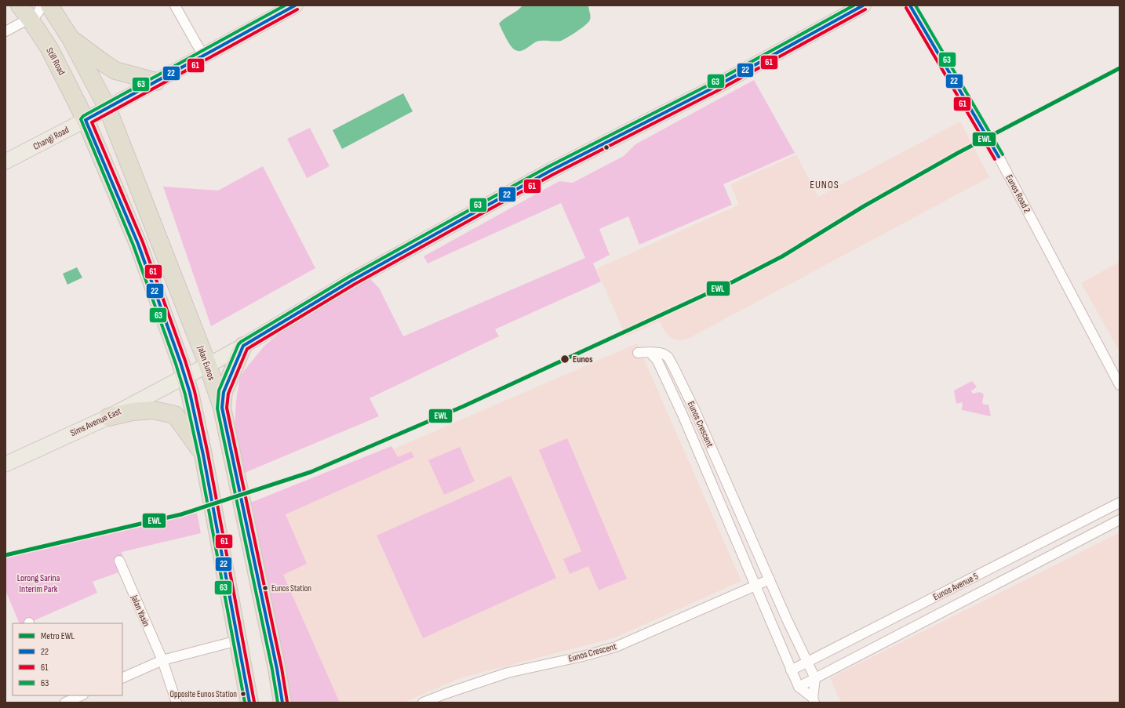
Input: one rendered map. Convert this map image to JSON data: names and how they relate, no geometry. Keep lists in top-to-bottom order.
{
  "streets": {
    "highway": ["Still Road", "Jalan Eunos"],
    "main road": ["Changi Road", "Sims Avenue East"],
    "street": [
      "Eunos Road 2",
      "Eunos Crescent",
      "Eunos Avenue 5",
      "Jalan Yasin"
    ]
  },
  "crossings": [
    ["Still Road", "Changi Road"],
    ["Changi Road", "Jalan Eunos"],
    ["Jalan Eunos", "Sims Avenue East"],
    ["Eunos Crescent", "Eunos Avenue 5"]
  ],
  "districts": ["EUNOS"],
  "parks": ["Lorong Sarina Interim Park"],
  "places": ["Eunos", "Eunos Station", "Opposite Eunos Station"],
  "lines": [
    "transit line 22",
    "transit line 63",
    "transit line 61",
    "metro line EWL"
  ],
  "legend": [
    "Metro EWL",
    "22",
    "61",
    "63"
  ]
}
